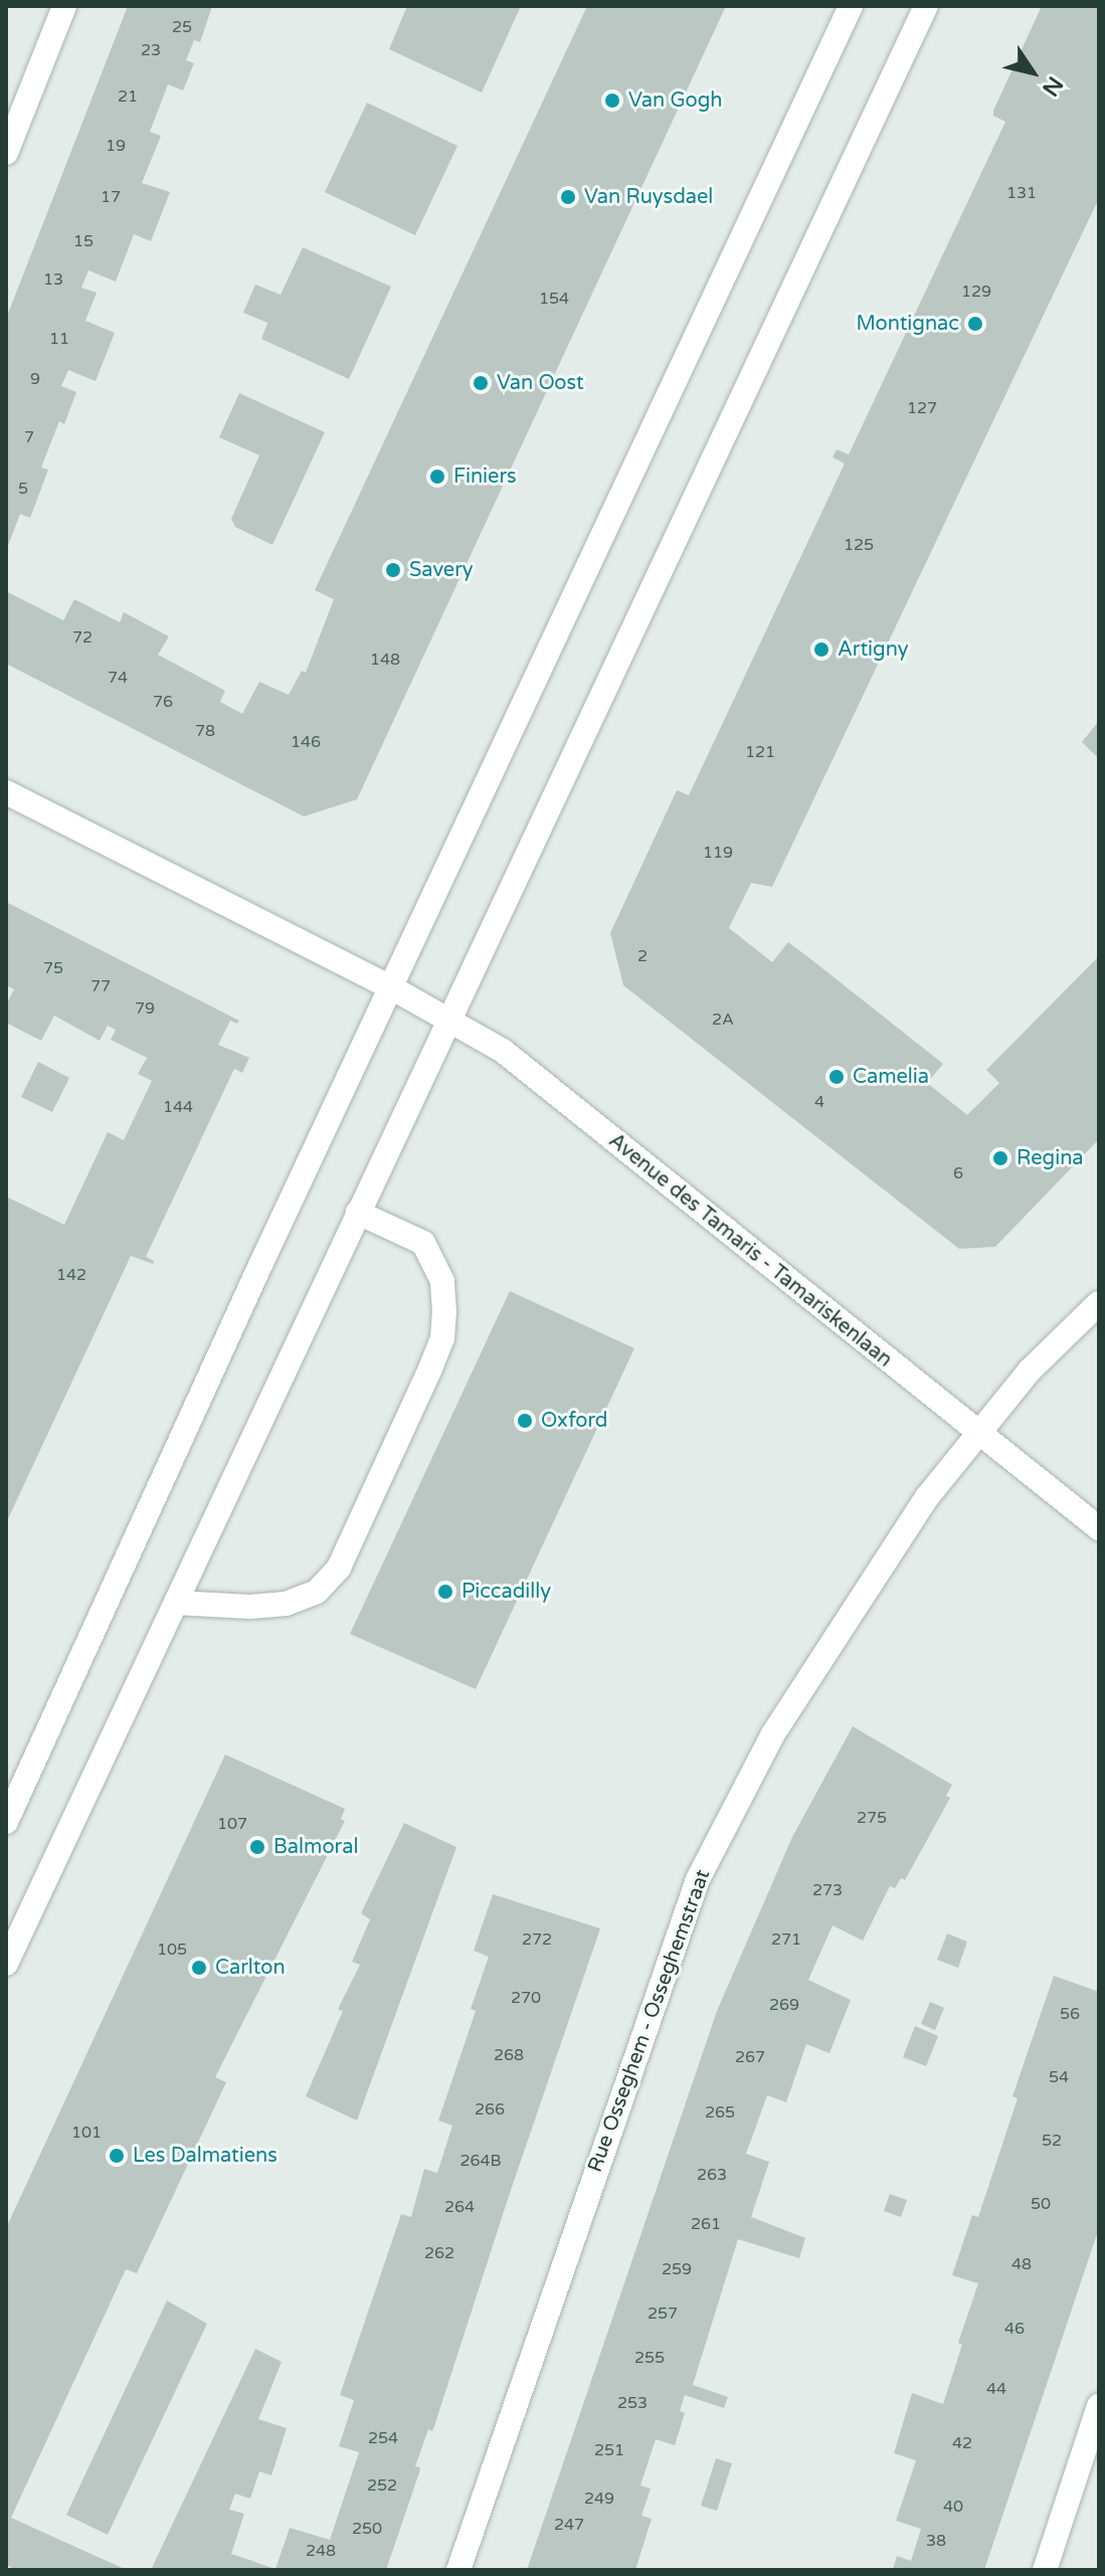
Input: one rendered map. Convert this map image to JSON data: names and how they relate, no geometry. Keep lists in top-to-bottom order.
{
  "streets": {
    "street": ["Avenue des Tamaris - Tamariskenlaan", "Rue Osseghem - Osseghemstraat"]
  },
  "crossings": [
    ["Avenue des Tamaris - Tamariskenlaan", "Rue Osseghem - Osseghemstraat"]
  ],
  "places": [
    "Van Gogh",
    "Van Ruysdael",
    "Montignac",
    "Van Oost",
    "Finiers",
    "Savery",
    "Artigny",
    "Camelia",
    "Regina",
    "Oxford",
    "Piccadilly",
    "Balmoral",
    "Carlton",
    "Les Dalmatiens"
  ],
  "house_numbers": [
    "25",
    "23",
    "21",
    "19",
    "131",
    "17",
    "15",
    "13",
    "129",
    "154",
    "11",
    "9",
    "127",
    "7",
    "5",
    "125",
    "72",
    "148",
    "74",
    "76",
    "78",
    "146",
    "121",
    "119",
    "2",
    "75",
    "77",
    "79",
    "2A",
    "4",
    "144",
    "6",
    "142",
    "275",
    "107",
    "273",
    "272",
    "271",
    "105",
    "270",
    "269",
    "56",
    "268",
    "267",
    "54",
    "266",
    "265",
    "101",
    "52",
    "264B",
    "263",
    "50",
    "264",
    "261",
    "262",
    "48",
    "259",
    "257",
    "46",
    "255",
    "44",
    "253",
    "254",
    "42",
    "251",
    "252",
    "249",
    "40",
    "247",
    "250",
    "38",
    "248"
  ],
  "north": "bottom right"
}
